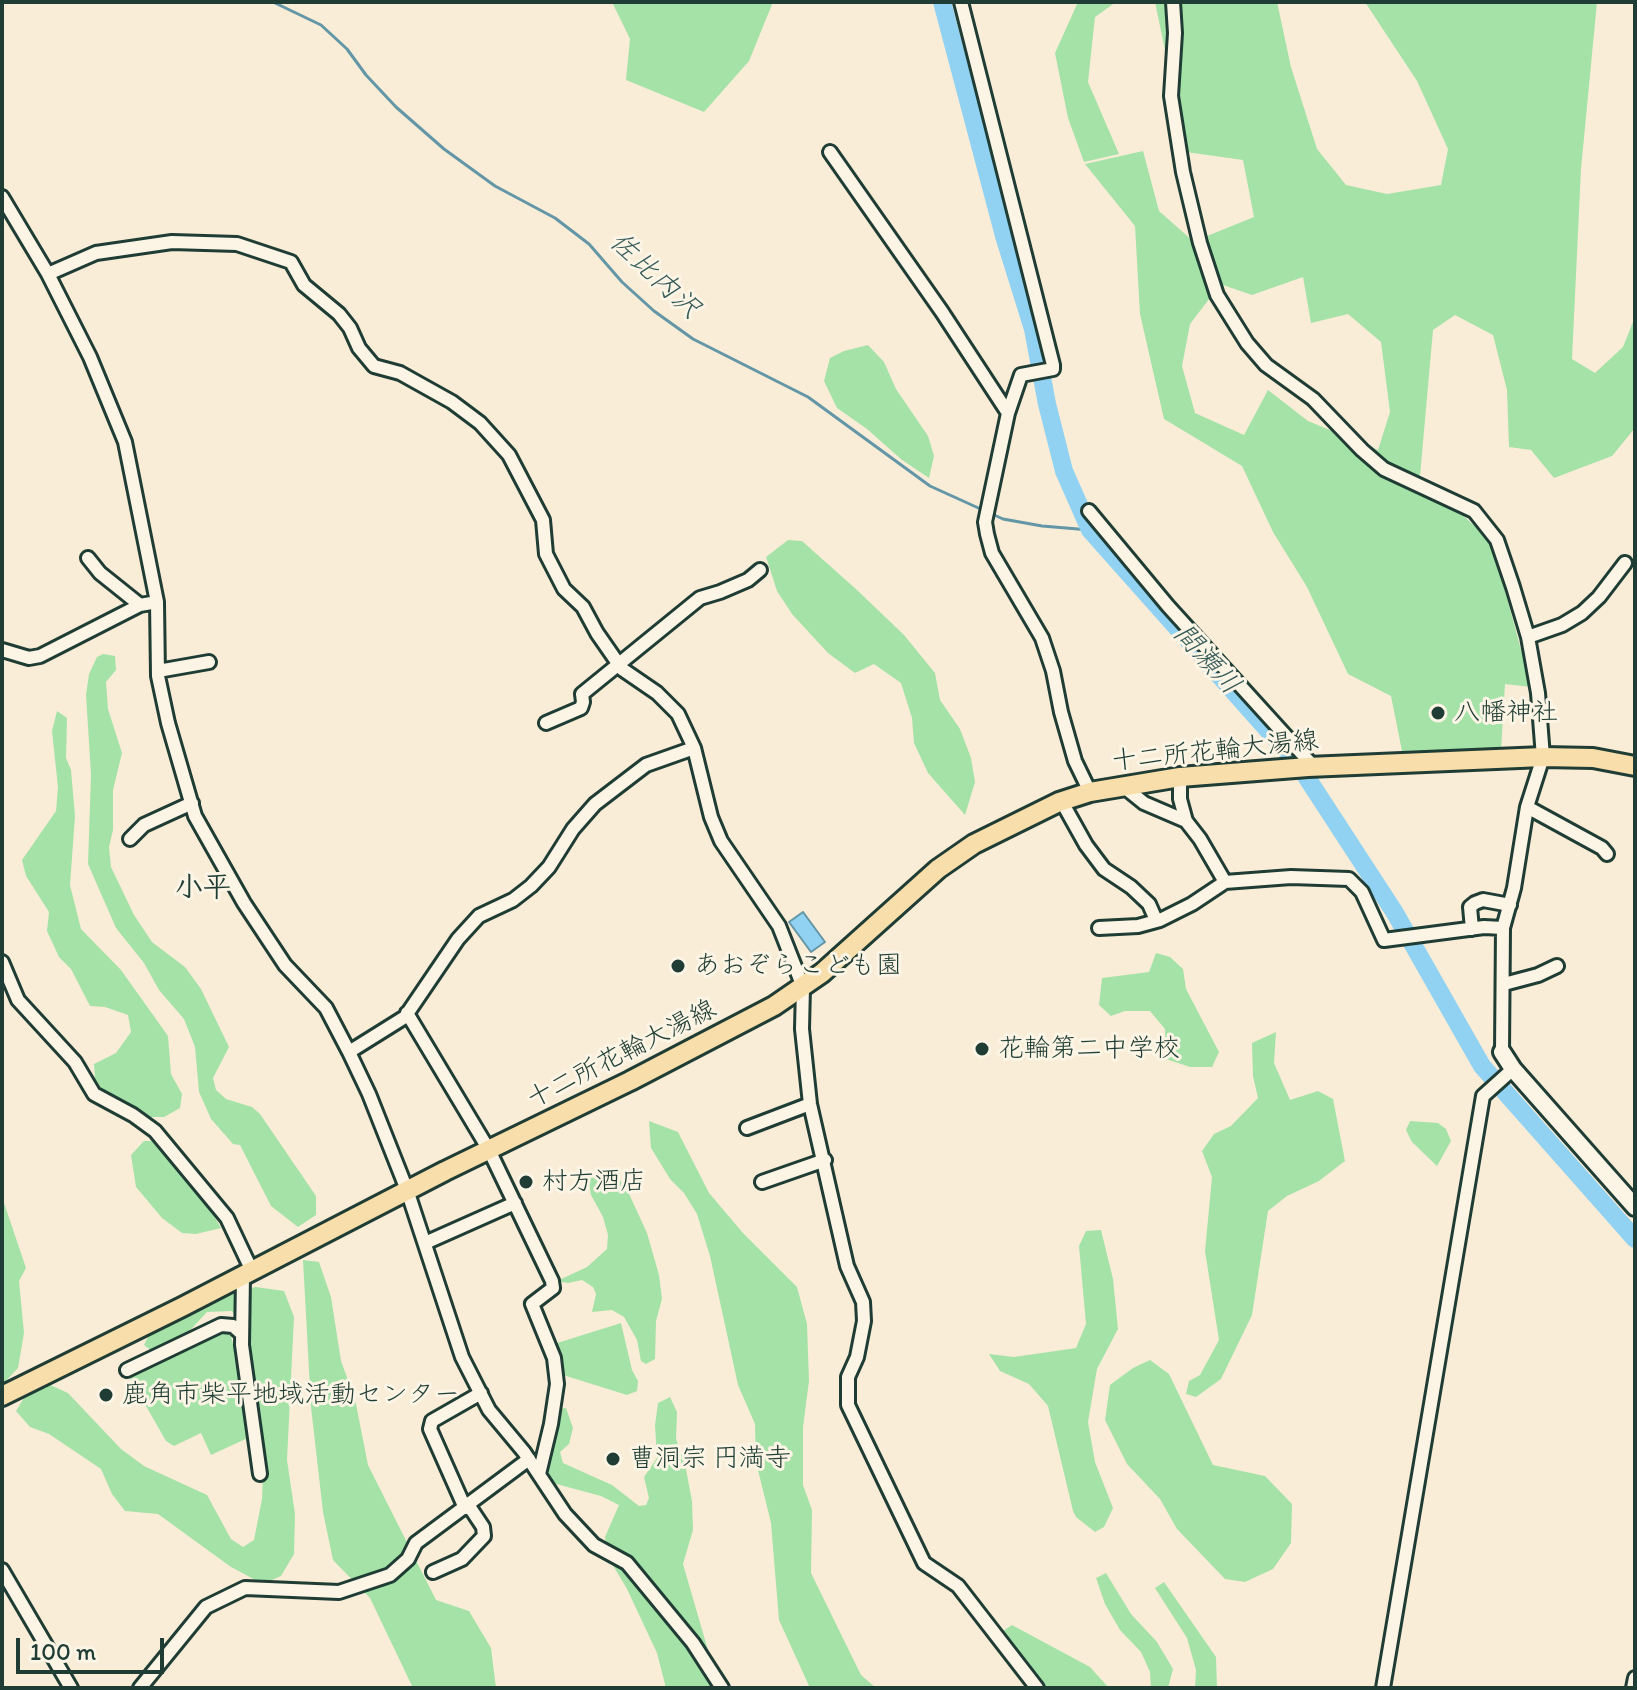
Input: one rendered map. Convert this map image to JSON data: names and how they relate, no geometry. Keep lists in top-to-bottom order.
{
  "streets": {
    "main road": ["十二所花輪大湯線"]
  },
  "districts": ["小平"],
  "water": ["佐比内沢", "間瀬川"],
  "places": [
    "八幡神社",
    "あおぞらこども園",
    "花輪第二中学校",
    "村方酒店",
    "鹿角市柴平地域活動センター",
    "曹洞宗 円満寺"
  ],
  "scale_bar": "100 m"
}
